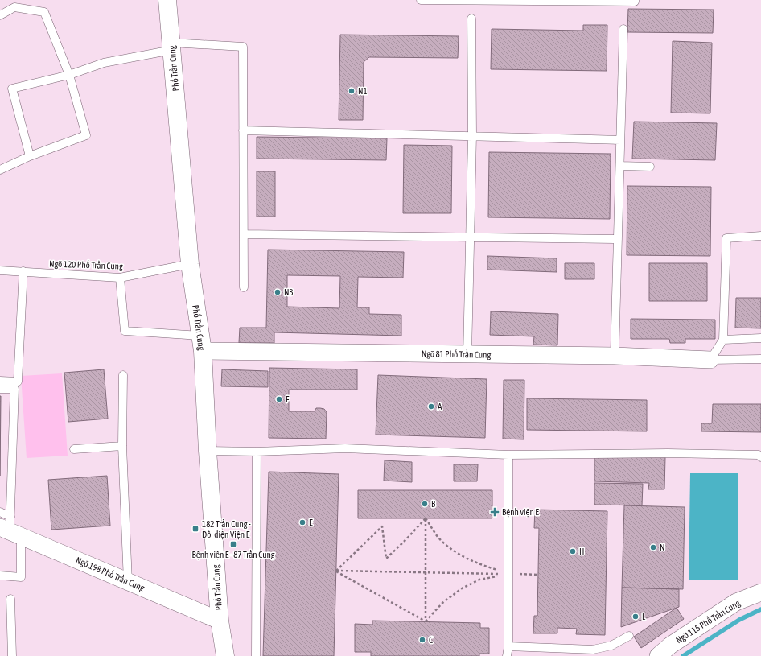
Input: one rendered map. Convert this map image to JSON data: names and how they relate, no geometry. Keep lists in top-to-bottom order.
{
  "streets": {
    "main road": ["Phố Trần Cung"],
    "street": ["Ngõ 81 Phố Trần Cung", "Ngõ 198 Phố Trần Cung", "Ngõ 115 Phố Trần Cung"],
    "lane": ["Ngõ 120 Phố Trần Cung"]
  },
  "crossings": [
    ["Phố Trần Cung", "Ngõ 120 Phố Trần Cung"],
    ["Phố Trần Cung", "Ngõ 81 Phố Trần Cung"],
    ["Phố Trần Cung", "Ngõ 198 Phố Trần Cung"]
  ],
  "places": {
    "other": [
      "N1",
      "N3",
      "F",
      "A",
      "B",
      "E",
      "N",
      "H",
      "L",
      "C"
    ],
    "health": ["Bệnh viện E"],
    "transit": ["182 Trần Cung - Đối diện Viện E", "Bệnh viện E - 87 Trần Cung"]
  }
}
